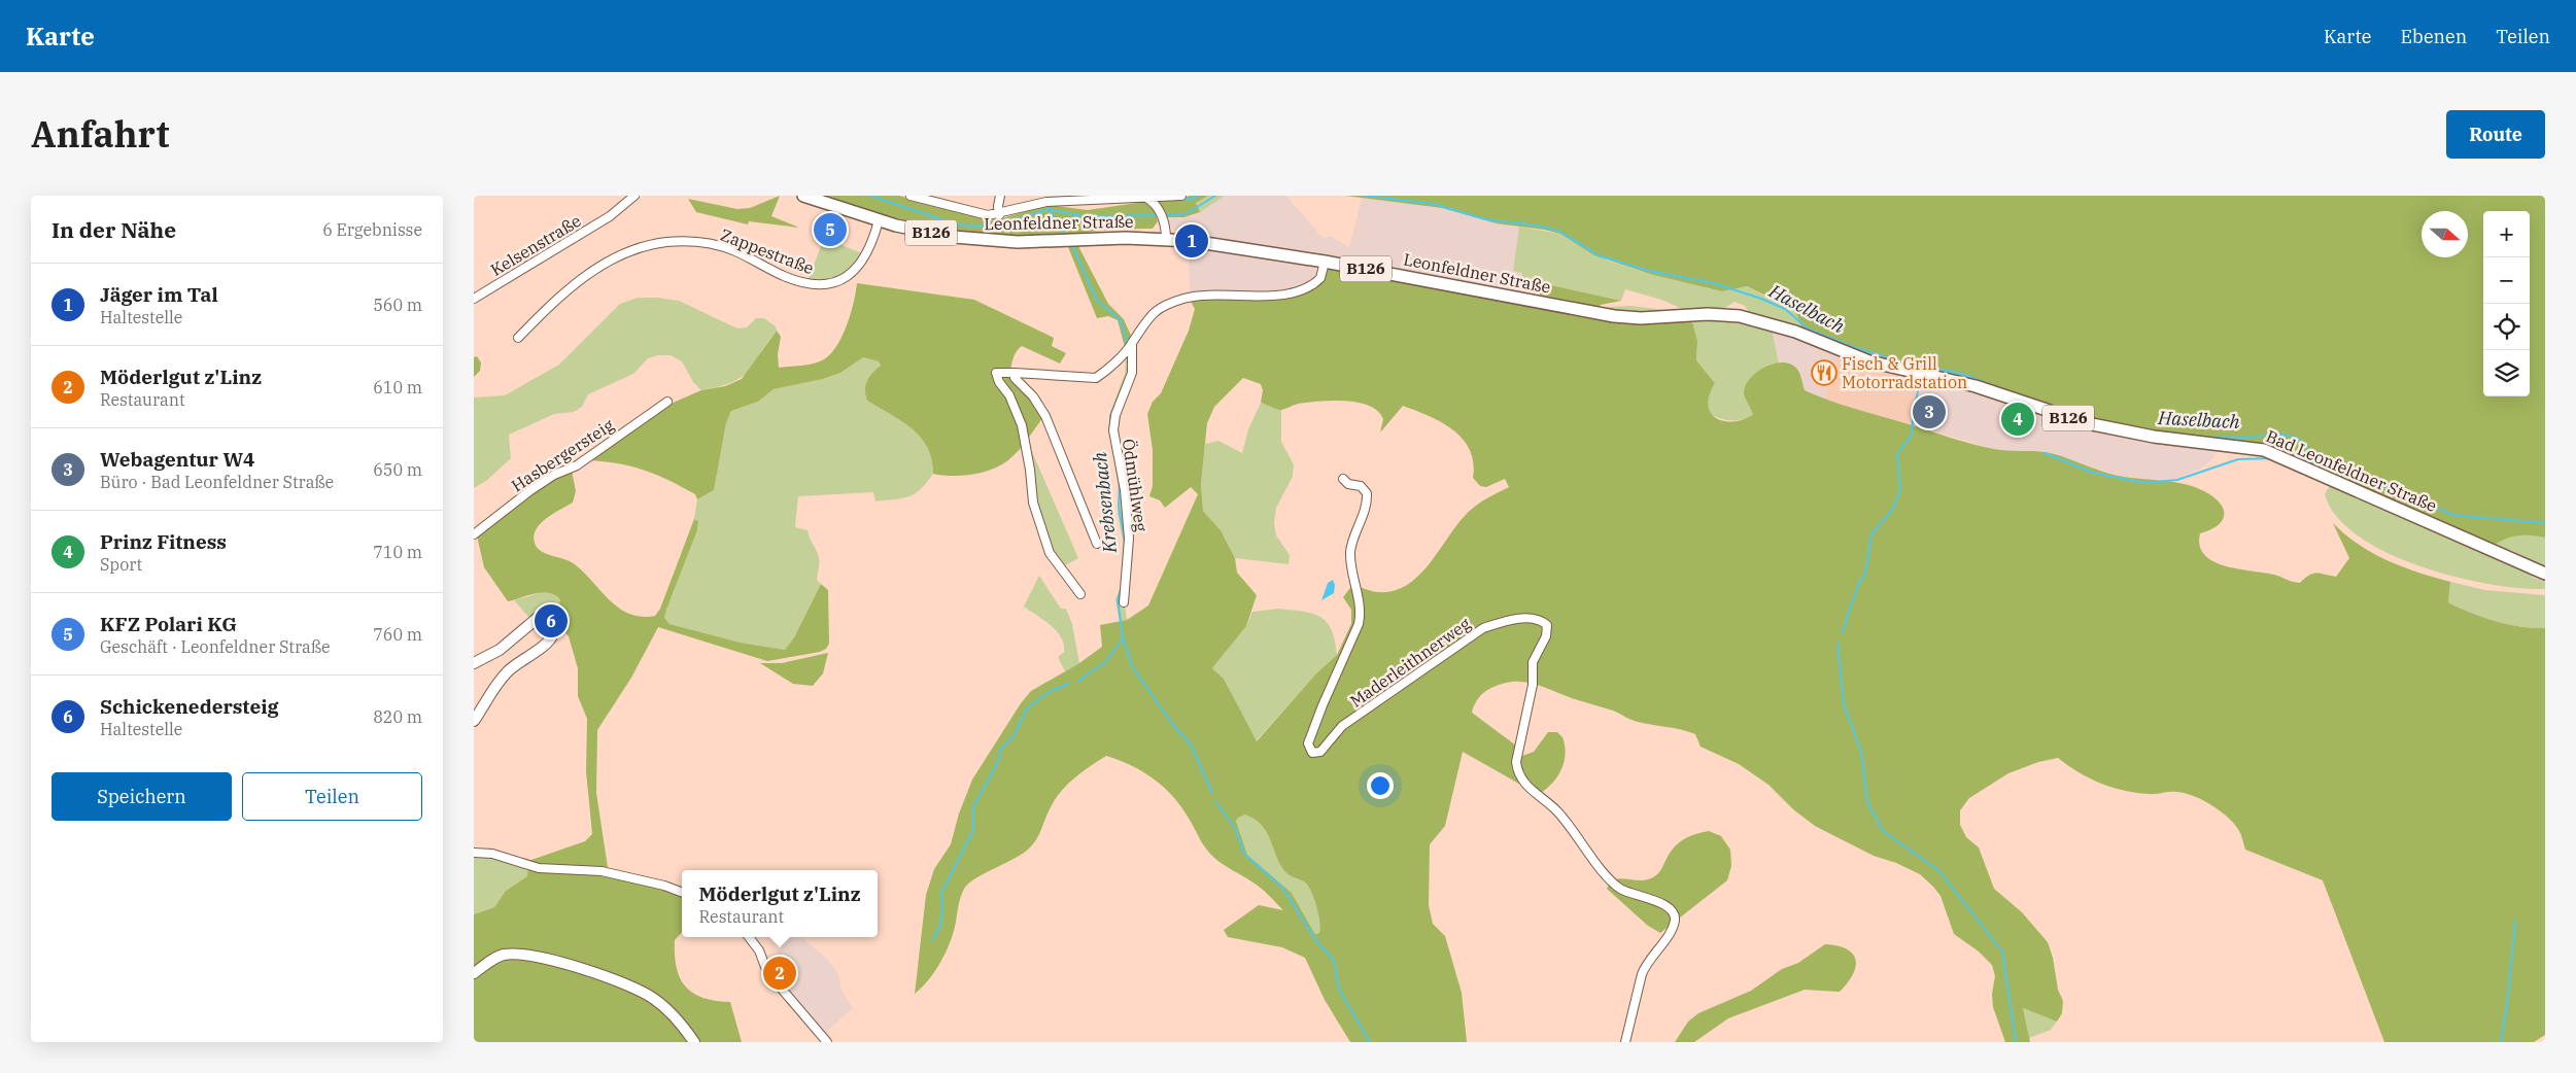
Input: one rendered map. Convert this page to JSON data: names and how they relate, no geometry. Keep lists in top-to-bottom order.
{
  "streets": {
    "main road": ["Leonfeldner Straße", "B126", "Bad Leonfeldner Straße"],
    "street": [
      "Kelsenstraße",
      "Zappestraße",
      "Hasbergersteig",
      "Ödmühlweg",
      "Maderleithnerweg"
    ]
  },
  "crossings": [
    ["Leonfeldner Straße", "Zappestraße"],
    ["Leonfeldner Straße", "Bad Leonfeldner Straße"]
  ],
  "water": ["Haselbach", "Krebsenbach"],
  "places": {
    "restaurant": ["Fisch & Grill Motorradstation"]
  },
  "north": "right",
  "page": {
    "header": "Karte",
    "nav": ["Karte", "Ebenen", "Teilen"],
    "title": "Anfahrt",
    "buttons": [
      "Route",
      ["Speichern", "Teilen"]
    ],
    "heading": ["In der Nähe", "6 Ergebnisse"],
    "map_buttons": ["+", "−"],
    "pins": [
      "5",
      "1",
      "3",
      "4",
      "6",
      "2"
    ],
    "list": [
      {
        "mark": "1",
        "name": "Jäger im Tal",
        "note": "Haltestelle",
        "value": "560 m"
      },
      {
        "mark": "2",
        "name": "Möderlgut z'Linz",
        "note": "Restaurant",
        "value": "610 m"
      },
      {
        "mark": "3",
        "name": "Webagentur W4",
        "note": "Büro · Bad Leonfeldner Straße",
        "value": "650 m"
      },
      {
        "mark": "4",
        "name": "Prinz Fitness",
        "note": "Sport",
        "value": "710 m"
      },
      {
        "mark": "5",
        "name": "KFZ Polari KG",
        "note": "Geschäft · Leonfeldner Straße",
        "value": "760 m"
      },
      {
        "mark": "6",
        "name": "Schickenedersteig",
        "note": "Haltestelle",
        "value": "820 m"
      }
    ],
    "popup": ["Möderlgut z'Linz", "Restaurant"]
  }
}
